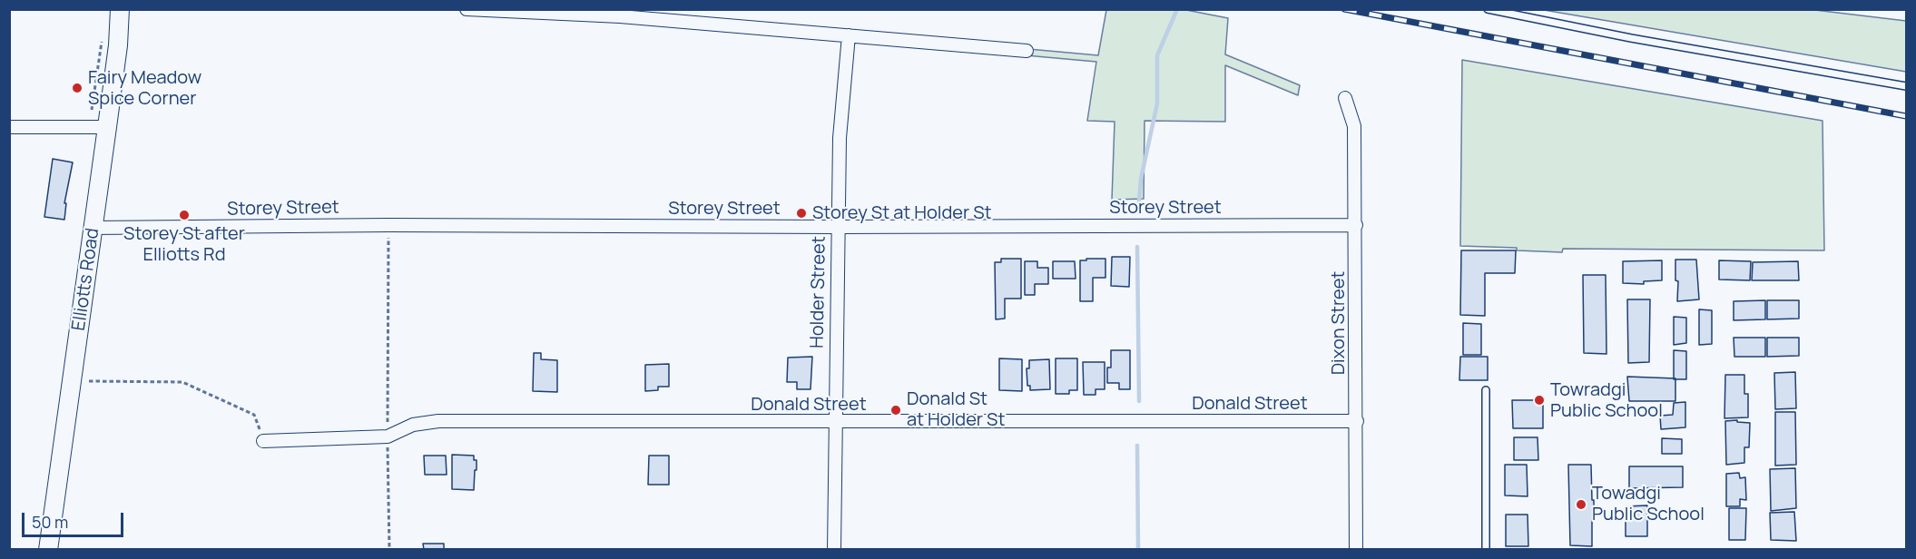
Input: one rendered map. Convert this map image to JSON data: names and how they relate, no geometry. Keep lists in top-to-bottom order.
{
  "streets": {
    "main road": ["Elliotts Road"],
    "street": [
      "Storey Street",
      "Holder Street",
      "Dixon Street",
      "Donald Street"
    ]
  },
  "crossings": [
    ["Storey Street", "Elliotts Road"],
    ["Storey Street", "Holder Street"],
    ["Storey Street", "Dixon Street"],
    ["Holder Street", "Donald Street"],
    ["Dixon Street", "Donald Street"]
  ],
  "places": [
    "Fairy Meadow Spice Corner",
    "Storey St at Holder St",
    "Storey St after Elliotts Rd",
    "Towradgi Public School",
    "Donald St at Holder St",
    "Towadgi Public School"
  ],
  "scale_bar": "50 m"
}
